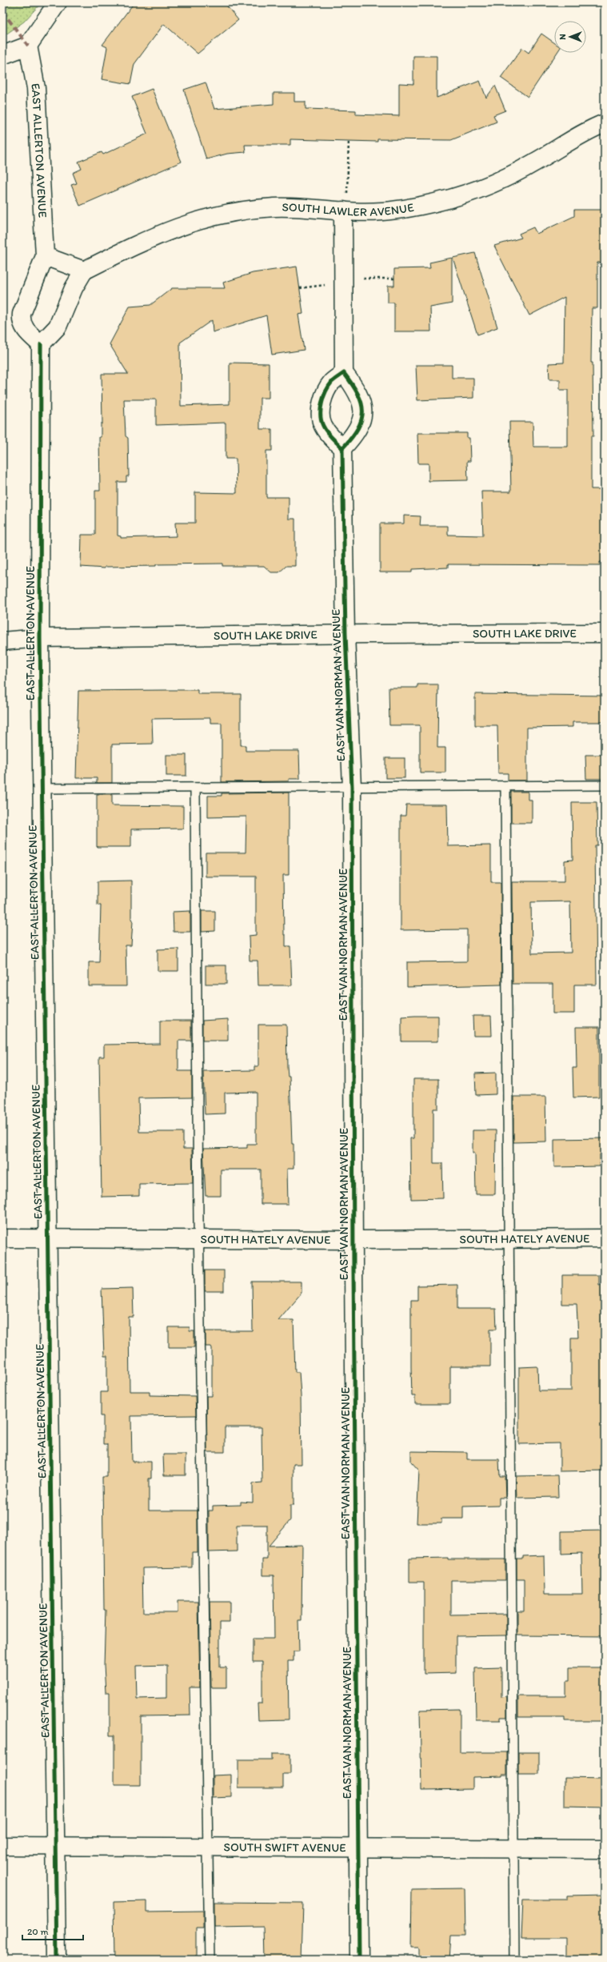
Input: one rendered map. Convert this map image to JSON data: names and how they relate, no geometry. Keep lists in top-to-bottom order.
{
  "streets": {
    "street": [
      "EAST ALLERTON AVENUE",
      "SOUTH LAWLER AVENUE",
      "SOUTH LAKE DRIVE",
      "EAST VAN NORMAN AVENUE",
      "SOUTH HATELY AVENUE",
      "SOUTH SWIFT AVENUE"
    ]
  },
  "crossings": [
    ["EAST ALLERTON AVENUE", "SOUTH LAKE DRIVE"],
    ["EAST ALLERTON AVENUE", "SOUTH HATELY AVENUE"],
    ["EAST ALLERTON AVENUE", "SOUTH SWIFT AVENUE"],
    ["SOUTH LAKE DRIVE", "EAST VAN NORMAN AVENUE"],
    ["EAST VAN NORMAN AVENUE", "SOUTH HATELY AVENUE"],
    ["EAST VAN NORMAN AVENUE", "SOUTH SWIFT AVENUE"]
  ],
  "scale_bar": "20 m",
  "north": "left"
}
